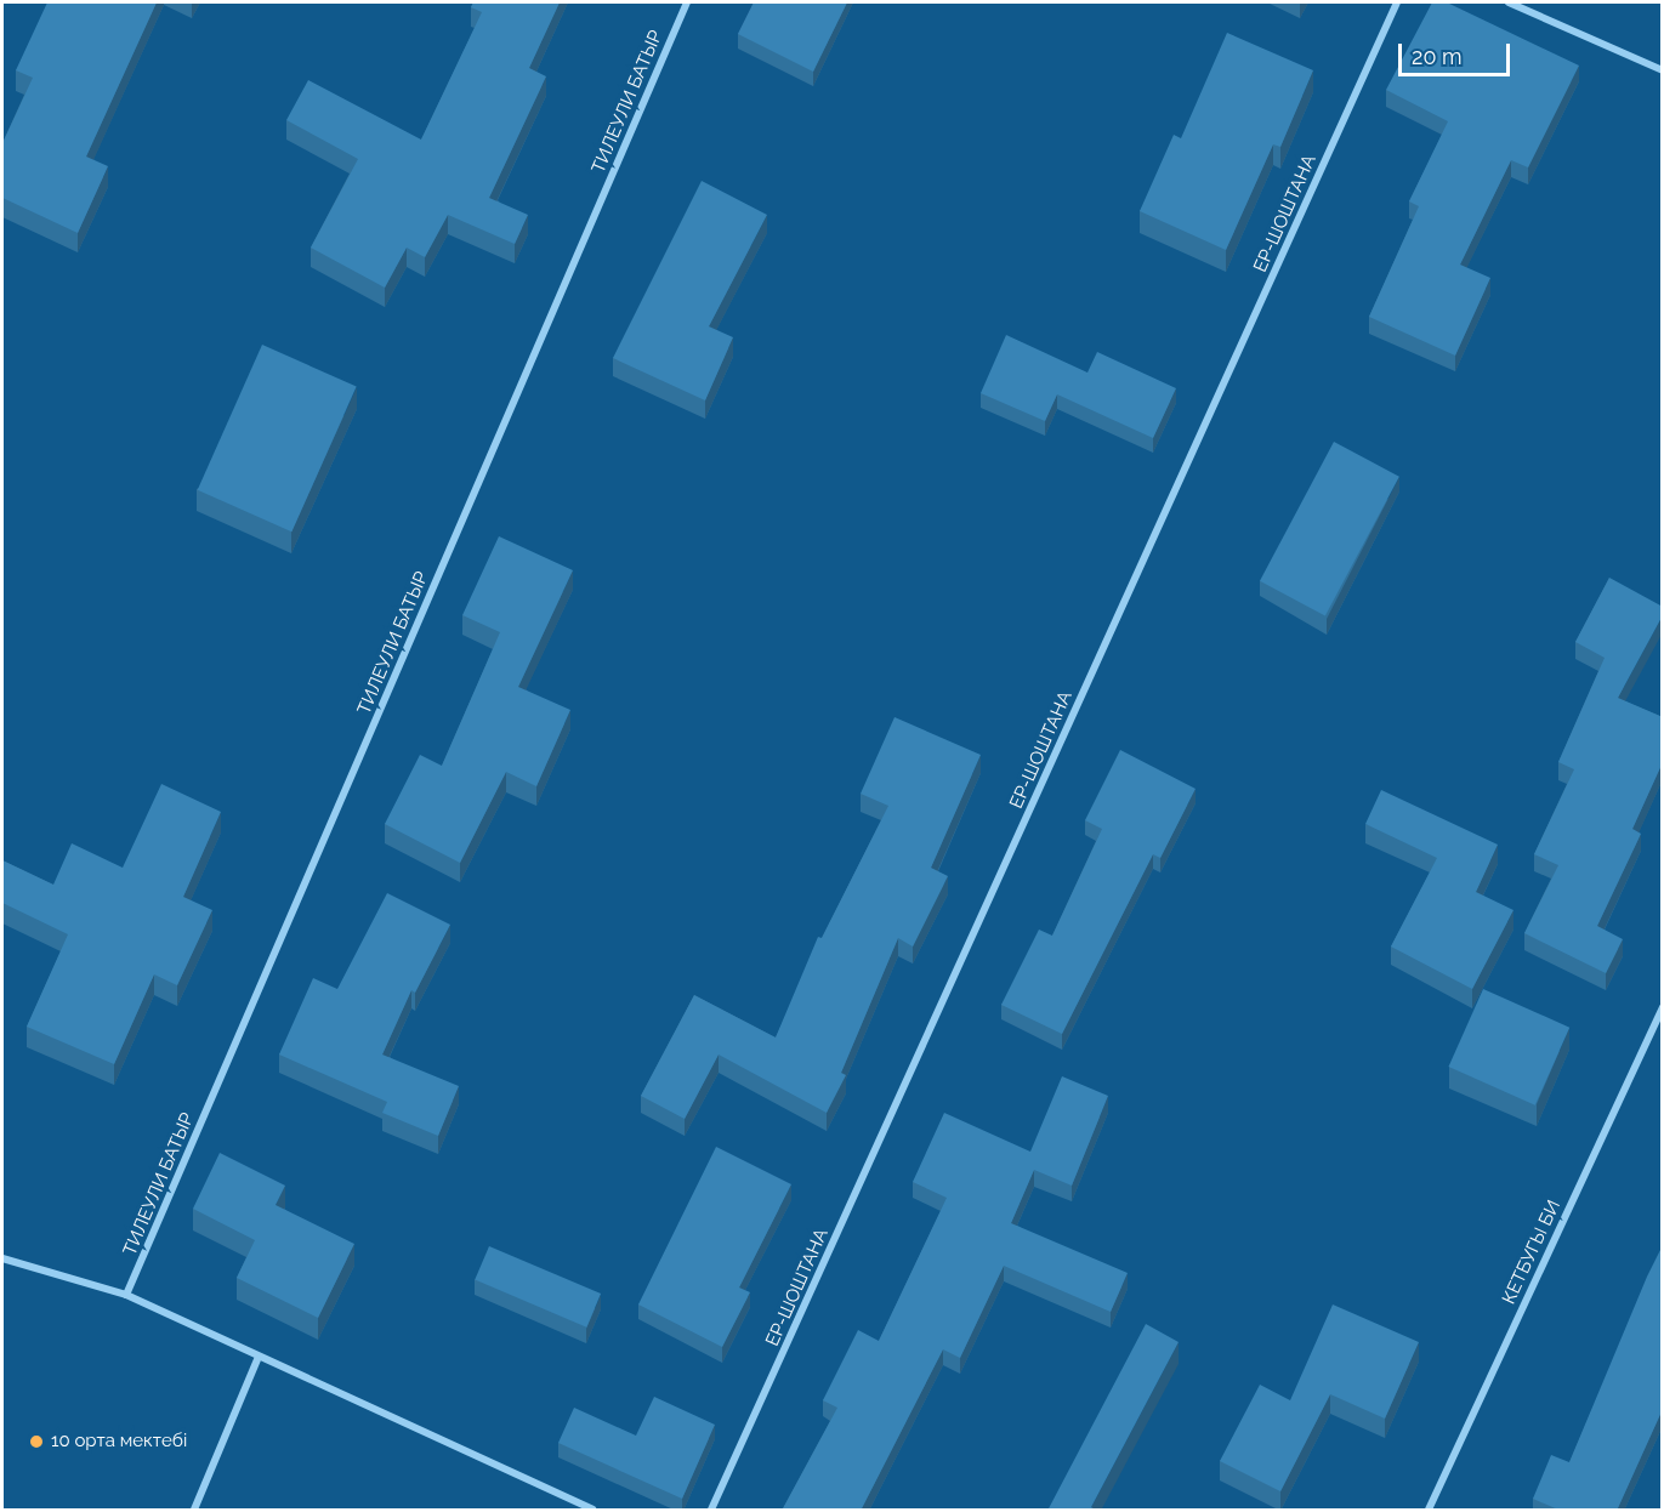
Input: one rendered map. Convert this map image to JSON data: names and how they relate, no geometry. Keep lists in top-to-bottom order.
{
  "streets": {
    "street": ["ТИЛЕУЛИ БАТЫР", "ЕР-ШОШТАНА", "КЕТБУГЫ БИ"]
  },
  "places": ["10 орта мектебі"],
  "scale_bar": "20 m"
}
